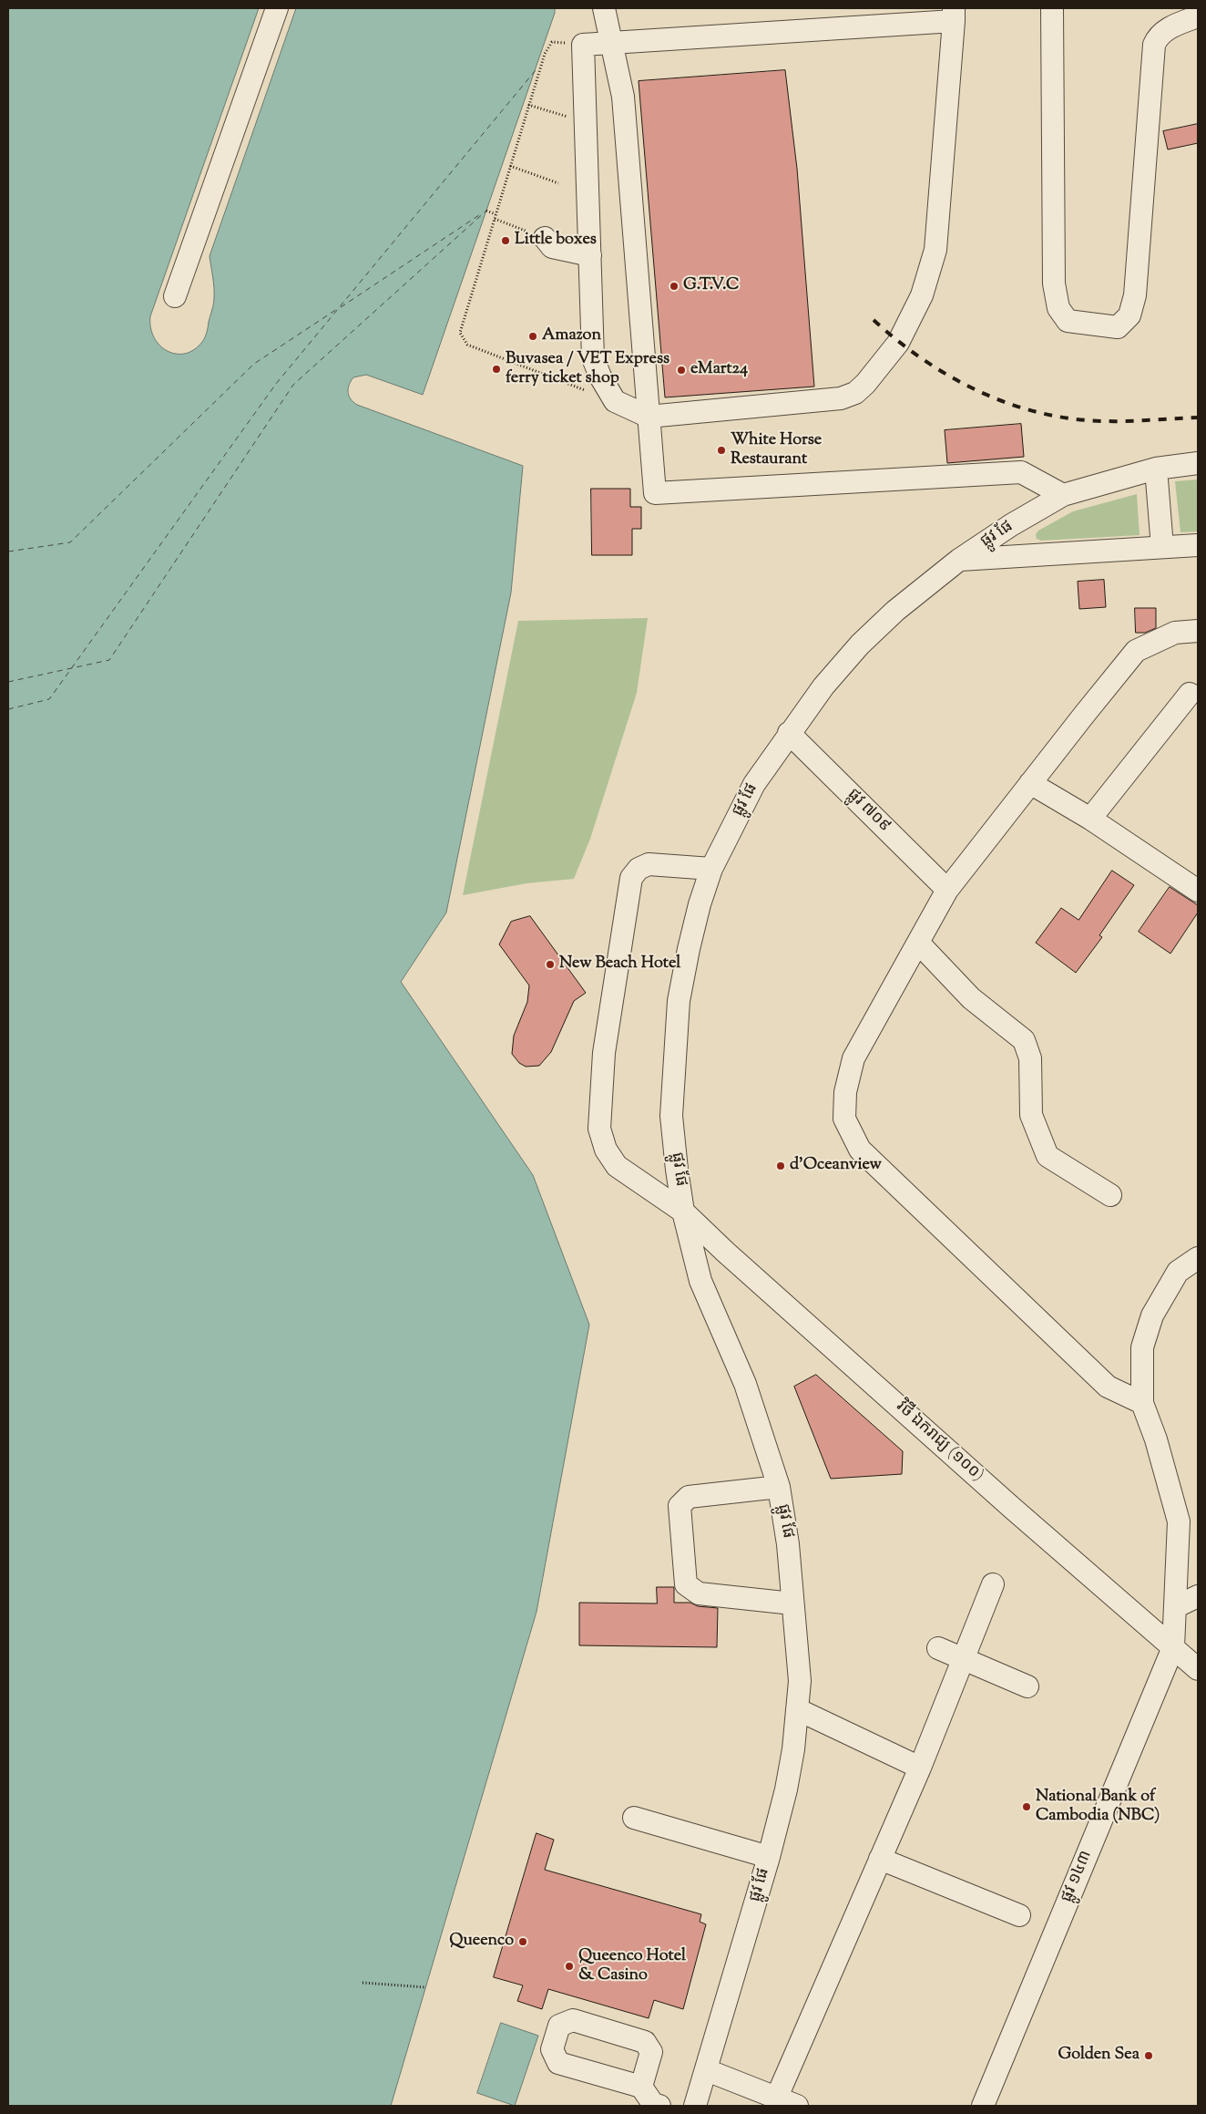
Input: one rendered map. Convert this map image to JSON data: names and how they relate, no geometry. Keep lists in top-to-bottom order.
{
  "streets": {
    "street": [
      "ផ្លូវ ផែ",
      "ផ្លូវ ៧០៩",
      "វិថី ឯករាជ្យ (១០០)",
      "ផ្លូវ ១៤៣"
    ]
  },
  "crossings": [
    ["ផ្លូវ ផែ", "ផ្លូវ ៧០៩"],
    ["ផ្លូវ ផែ", "វិថី ឯករាជ្យ (១០០)"],
    ["វិថី ឯករាជ្យ (១០០)", "ផ្លូវ ១៤៣"]
  ],
  "places": [
    "Little boxes",
    "G.T.V.C",
    "Amazon",
    "Buvasea / VET Express ferry ticket shop",
    "eMart24",
    "White Horse Restaurant",
    "New Beach Hotel",
    "d'Oceanview",
    "National Bank of Cambodia (NBC)",
    "Queenco",
    "Queenco Hotel & Casino",
    "Golden Sea"
  ]
}
